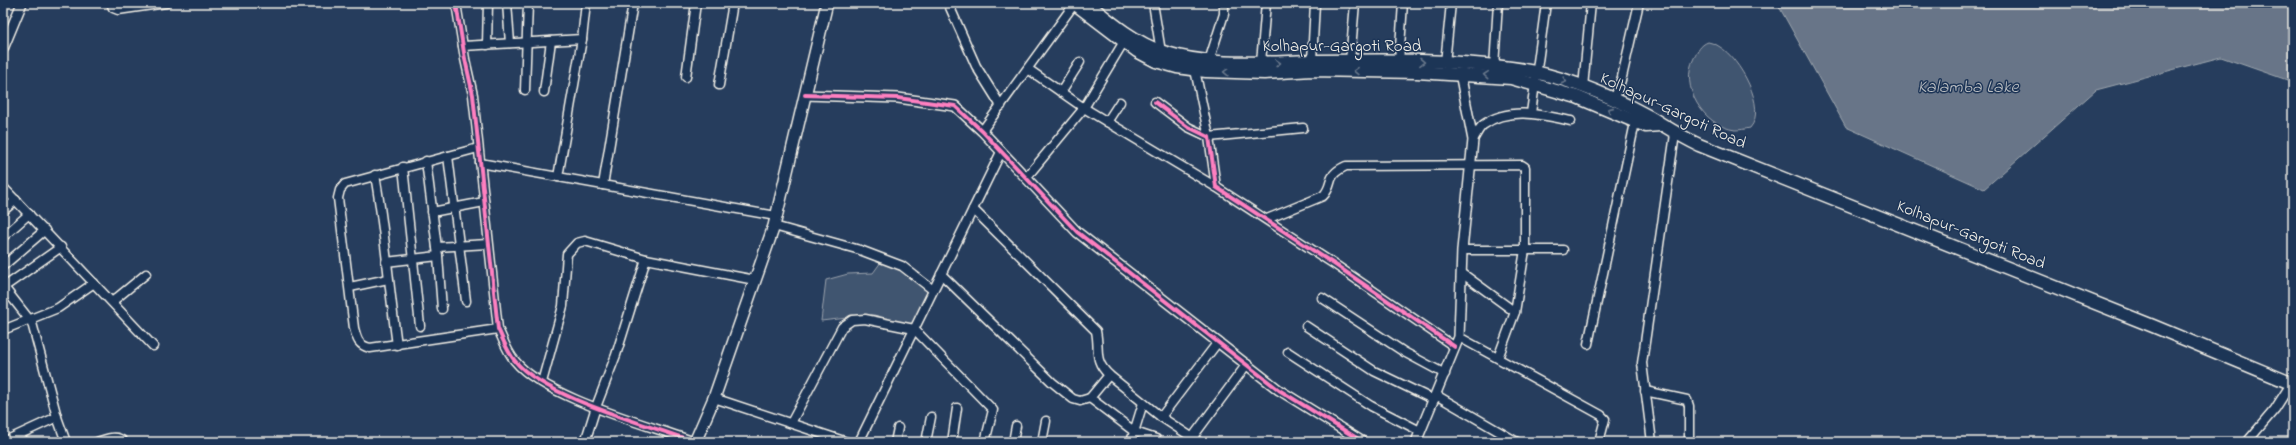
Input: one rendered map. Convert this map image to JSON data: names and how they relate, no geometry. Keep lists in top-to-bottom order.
{
  "streets": {
    "main road": ["Kolhapur-Gargoti Road"]
  },
  "water": ["Kalamba Lake"]
}
